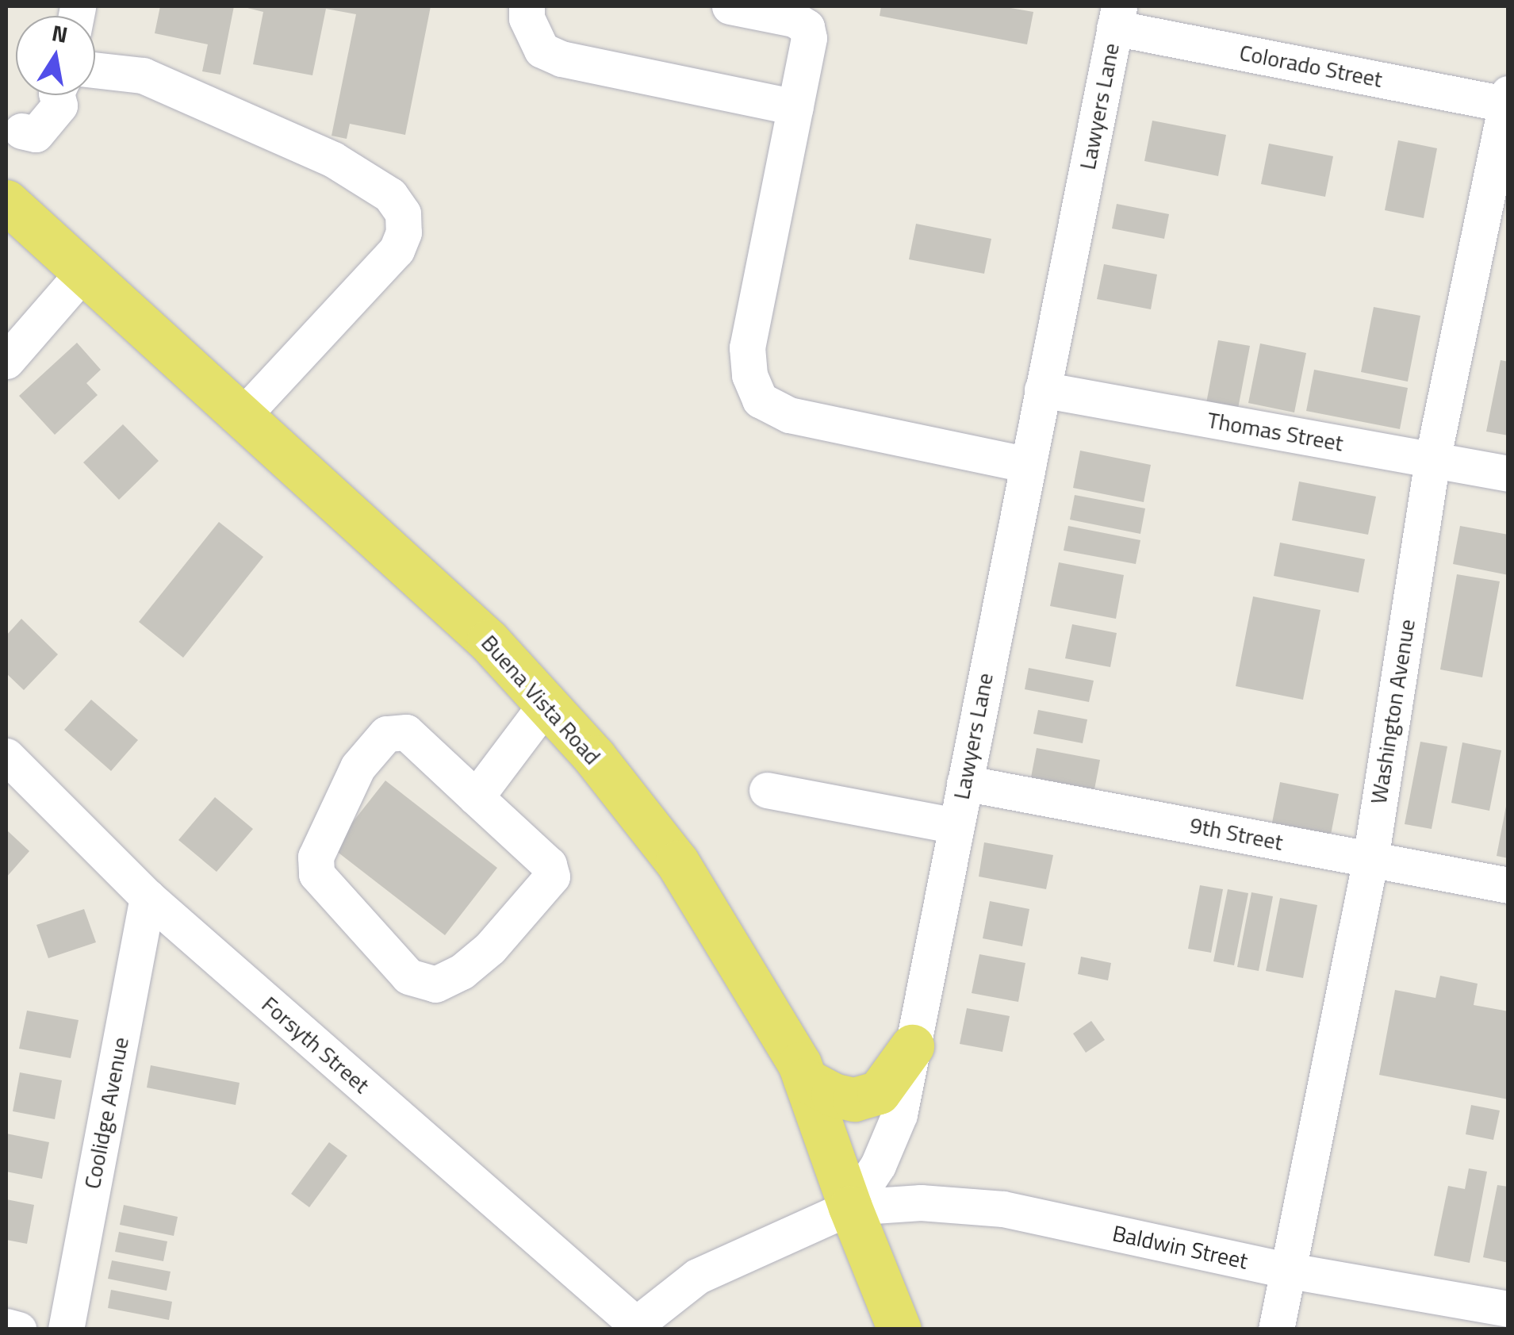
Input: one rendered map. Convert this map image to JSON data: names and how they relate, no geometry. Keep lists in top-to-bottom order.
{
  "streets": {
    "main road": ["Buena Vista Road"],
    "street": [
      "Colorado Street",
      "Lawyers Lane",
      "Thomas Street",
      "Washington Avenue",
      "9th Street",
      "Forsyth Street",
      "Coolidge Avenue",
      "Baldwin Street"
    ]
  },
  "crossings": [
    ["Colorado Street", "Lawyers Lane"],
    ["Colorado Street", "Washington Avenue"],
    ["Lawyers Lane", "Thomas Street"],
    ["Lawyers Lane", "Buena Vista Road"],
    ["Lawyers Lane", "9th Street"],
    ["Lawyers Lane", "Baldwin Street"],
    ["Thomas Street", "Washington Avenue"],
    ["Buena Vista Road", "Baldwin Street"],
    ["Washington Avenue", "9th Street"],
    ["Washington Avenue", "Baldwin Street"],
    ["Forsyth Street", "Coolidge Avenue"]
  ],
  "north": "top"
}
